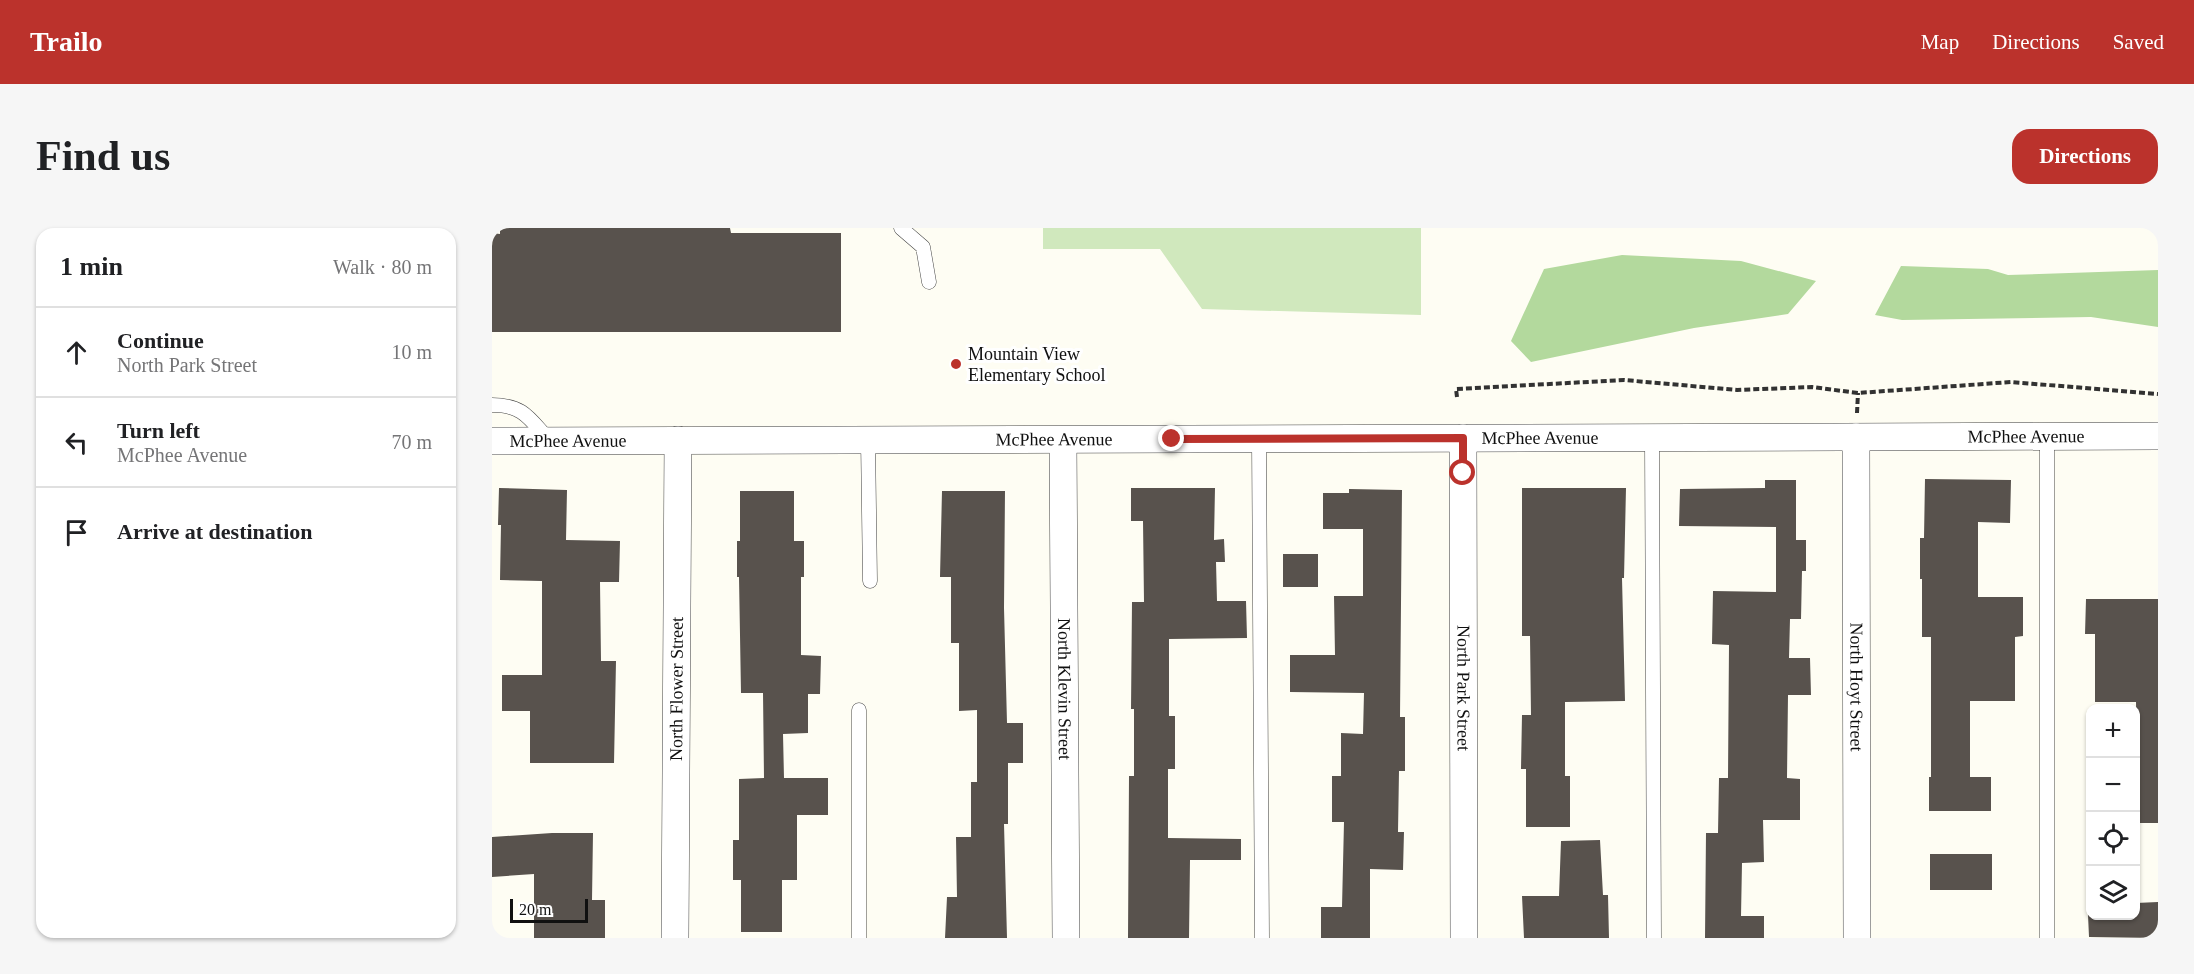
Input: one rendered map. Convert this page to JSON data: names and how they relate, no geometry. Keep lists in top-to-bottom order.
{
  "streets": {
    "street": [
      "McPhee Avenue",
      "North Hoyt Street",
      "North Park Street",
      "North Flower Street",
      "North Klevin Street"
    ]
  },
  "crossings": [
    ["McPhee Avenue", "North Hoyt Street"],
    ["McPhee Avenue", "North Park Street"],
    ["McPhee Avenue", "North Flower Street"],
    ["McPhee Avenue", "North Klevin Street"]
  ],
  "places": ["Mountain View Elementary School"],
  "scale_bar": "20 m",
  "page": {
    "header": "Trailo",
    "nav": ["Map", "Directions", "Saved"],
    "buttons": "Directions",
    "title": "Find us",
    "heading": ["1 min", "Walk · 80 m"],
    "list": [
      ["Continue", "North Park Street", "10 m"],
      ["Turn left", "McPhee Avenue", "70 m"],
      "Arrive at destination"
    ],
    "map_buttons": ["+", "−"],
    "scale": "20 m"
  }
}
